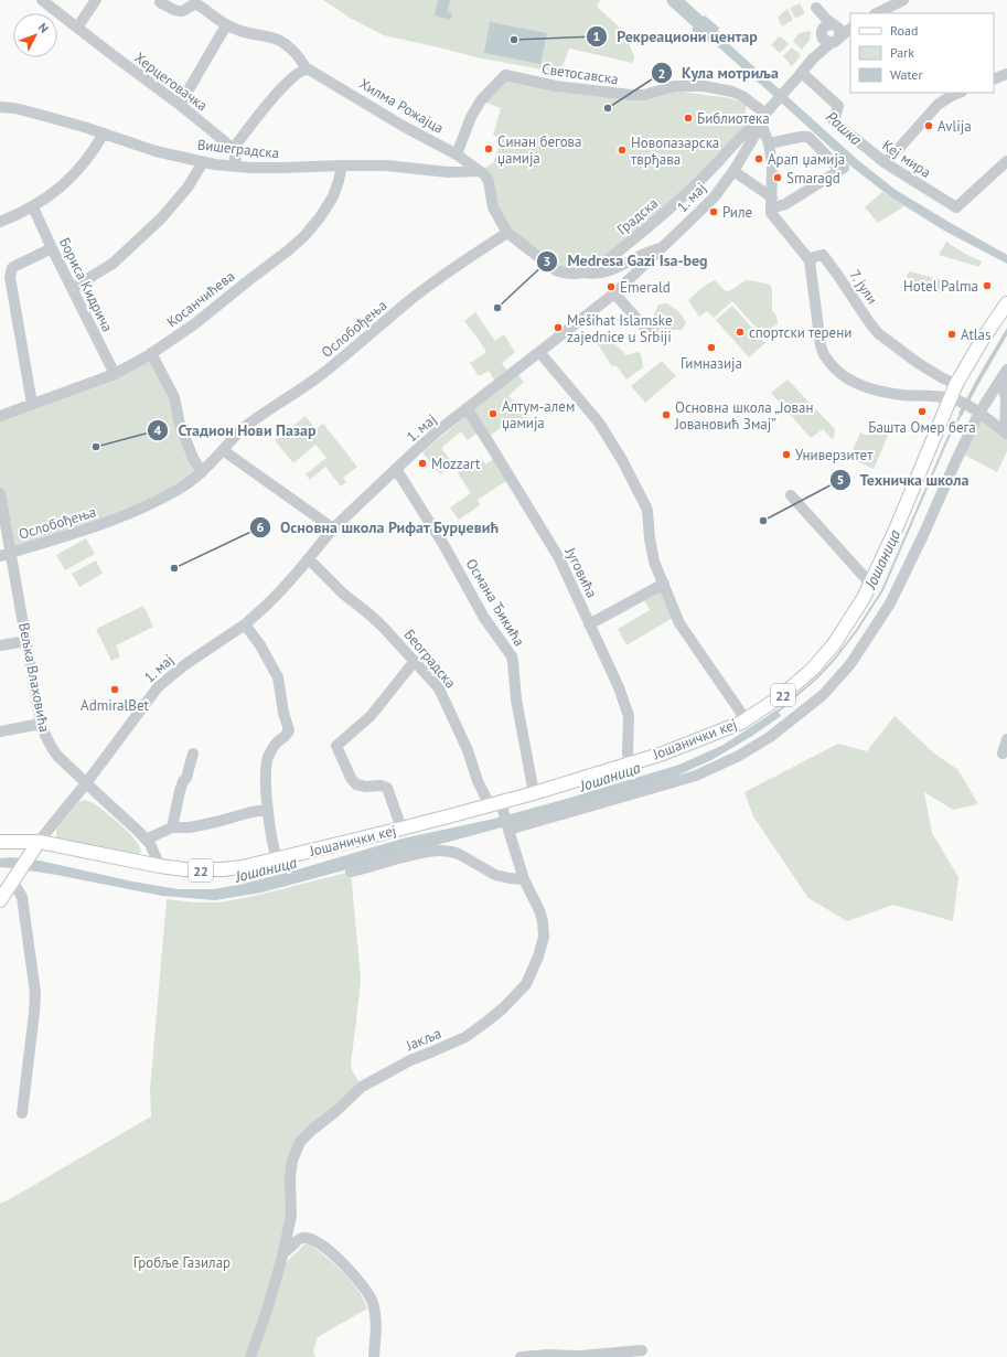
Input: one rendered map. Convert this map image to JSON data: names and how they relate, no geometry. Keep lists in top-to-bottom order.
{
  "streets": {
    "main road": ["22", "Јошанички кеј"],
    "street": [
      "Светосавска",
      "Херцеговачка",
      "Хилма Рожајца",
      "Вишеградска",
      "Кеј мира",
      "1. мај",
      "Градска",
      "Бориса Кидрича",
      "7. јули",
      "Косанчићева",
      "Ослобођења",
      "Југовића",
      "Османа Ђикића",
      "Београдска",
      "Вељка Влаховића",
      "Јакља"
    ]
  },
  "crossings": [
    ["Светосавска", "Хилма Рожајца"],
    ["Светосавска", "1. мај"],
    ["Светосавска", "Градска"],
    ["Хилма Рожајца", "Вишеградска"],
    ["Хилма Рожајца", "Градска"],
    ["Вишеградска", "Градска"],
    ["Вишеградска", "Косанчићева"],
    ["Кеј мира", "1. мај"],
    ["1. мај", "Градска"],
    ["1. мај", "Југовића"],
    ["1. мај", "Османа Ђикића"],
    ["1. мај", "Београдска"],
    ["1. мај", "Вељка Влаховића"],
    ["Градска", "Ослобођења"],
    ["Бориса Кидрича", "Косанчићева"],
    ["7. јули", "Јошанички кеј"],
    ["Ослобођења", "Вељка Влаховића"],
    ["Југовића", "Јошанички кеј"],
    ["Османа Ђикића", "Јошанички кеј"],
    ["Београдска", "Јошанички кеј"],
    ["Београдска", "Јакља"],
    ["22", "Јошанички кеј"]
  ],
  "water": ["Рашка", "Јошаница"],
  "parks": ["Гробље Газилар"],
  "places": [
    "Рекреациони центар",
    "Кула мотриља",
    "Библиотека",
    "Avlija",
    "Синан бегова џамија",
    "Новопазарска тврђава",
    "Арап џамија",
    "Smaragd",
    "Риле",
    "Hotel Palma",
    "Emerald",
    "Medresa Gazi Isa-beg",
    "Mešihat Islamske zajednice u Srbiji",
    "спортски терени",
    "Atlas",
    "Гимназија",
    "Башта Омер бега",
    "Алтум-алем џамија",
    "Основна школа „Јован Јовановић Змај”",
    "Стадион Нови Пазар",
    "Универзитет",
    "Mozzart",
    "Техничка школа",
    "Основна школа Рифат Бурџевић",
    "AdmiralBet"
  ],
  "legend": ["Road", "Park", "Water"],
  "north": "top right"
}
